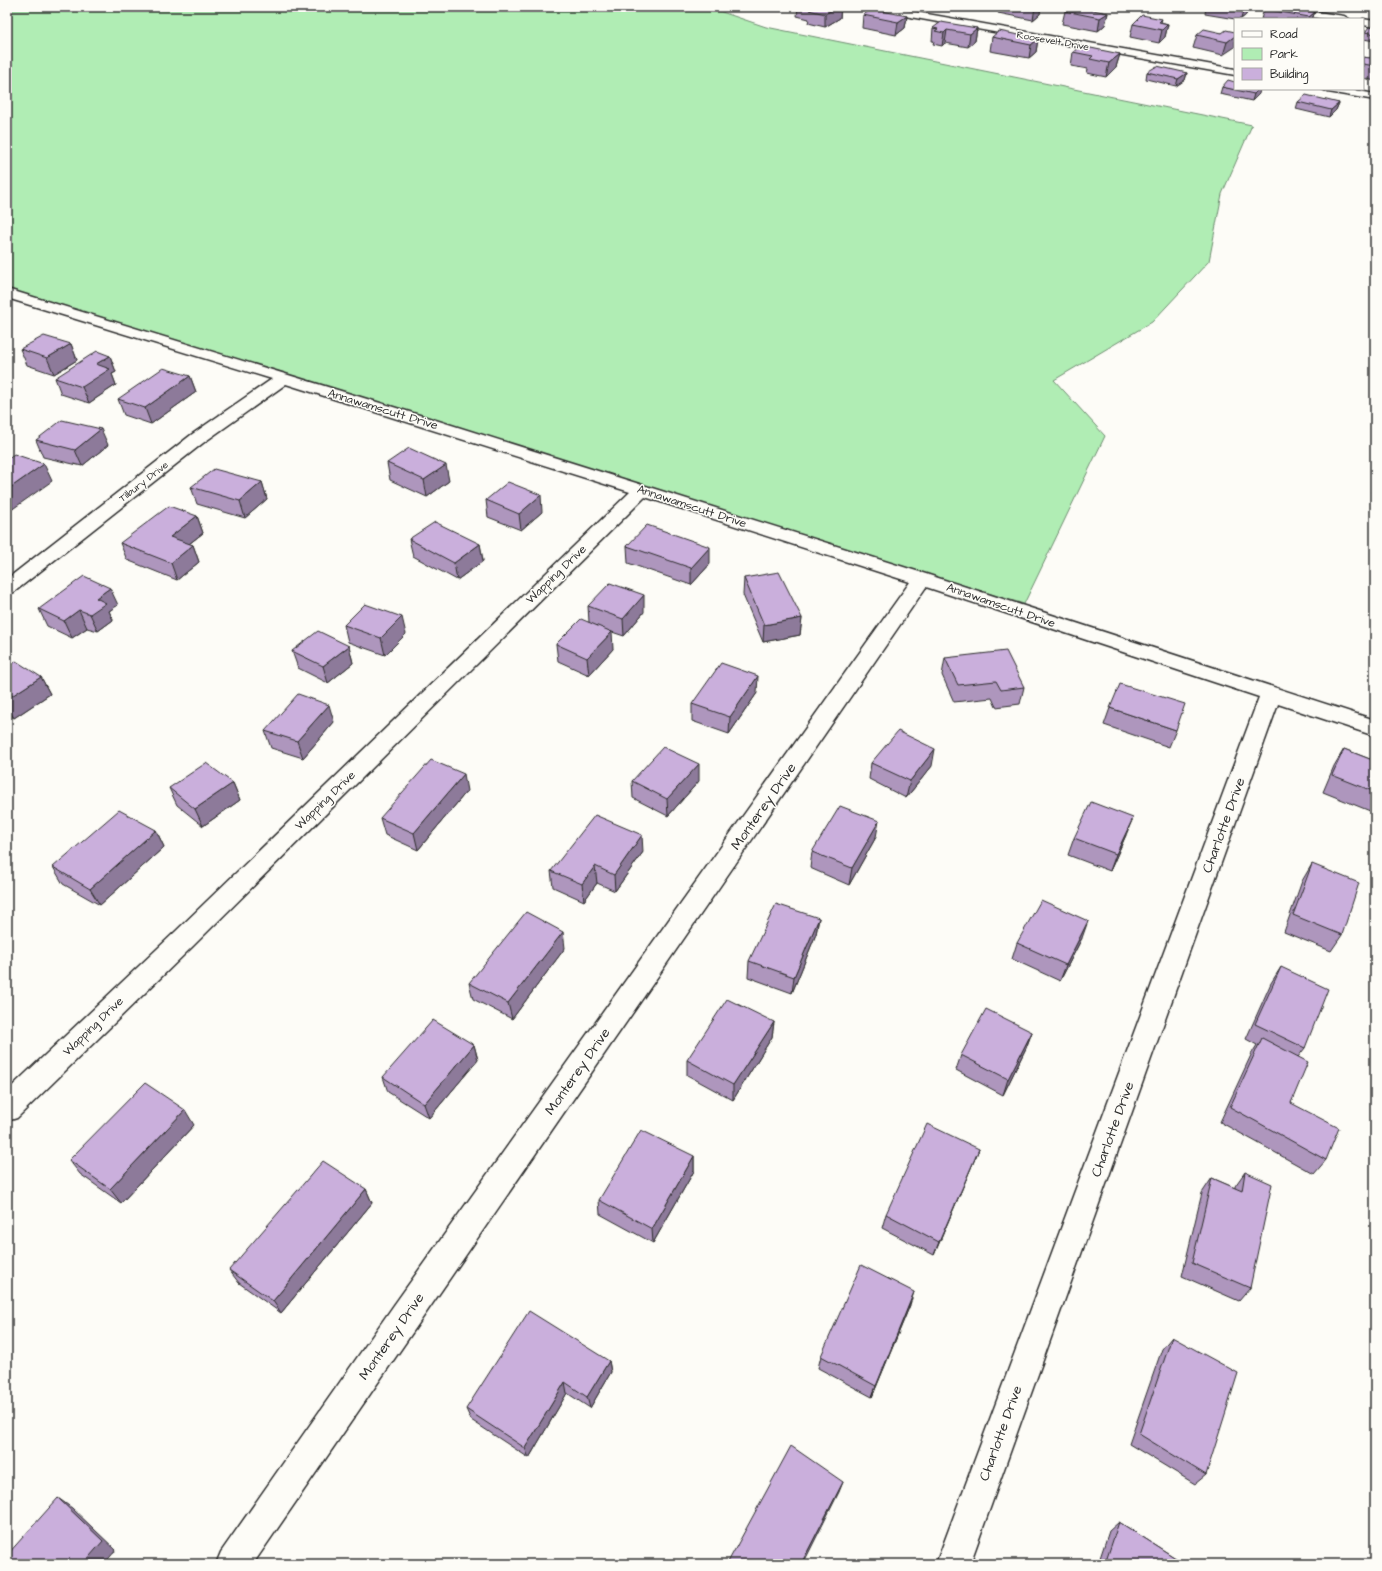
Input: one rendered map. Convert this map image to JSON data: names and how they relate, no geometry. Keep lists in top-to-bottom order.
{
  "streets": {
    "street": [
      "Roosevelt Drive",
      "Annawamscutt Drive",
      "Tilbury Drive",
      "Wapping Drive",
      "Monterey Drive",
      "Charlotte Drive"
    ]
  },
  "crossings": [
    ["Annawamscutt Drive", "Tilbury Drive"],
    ["Annawamscutt Drive", "Wapping Drive"],
    ["Annawamscutt Drive", "Monterey Drive"],
    ["Annawamscutt Drive", "Charlotte Drive"]
  ],
  "legend": ["Road", "Park", "Building"]
}
